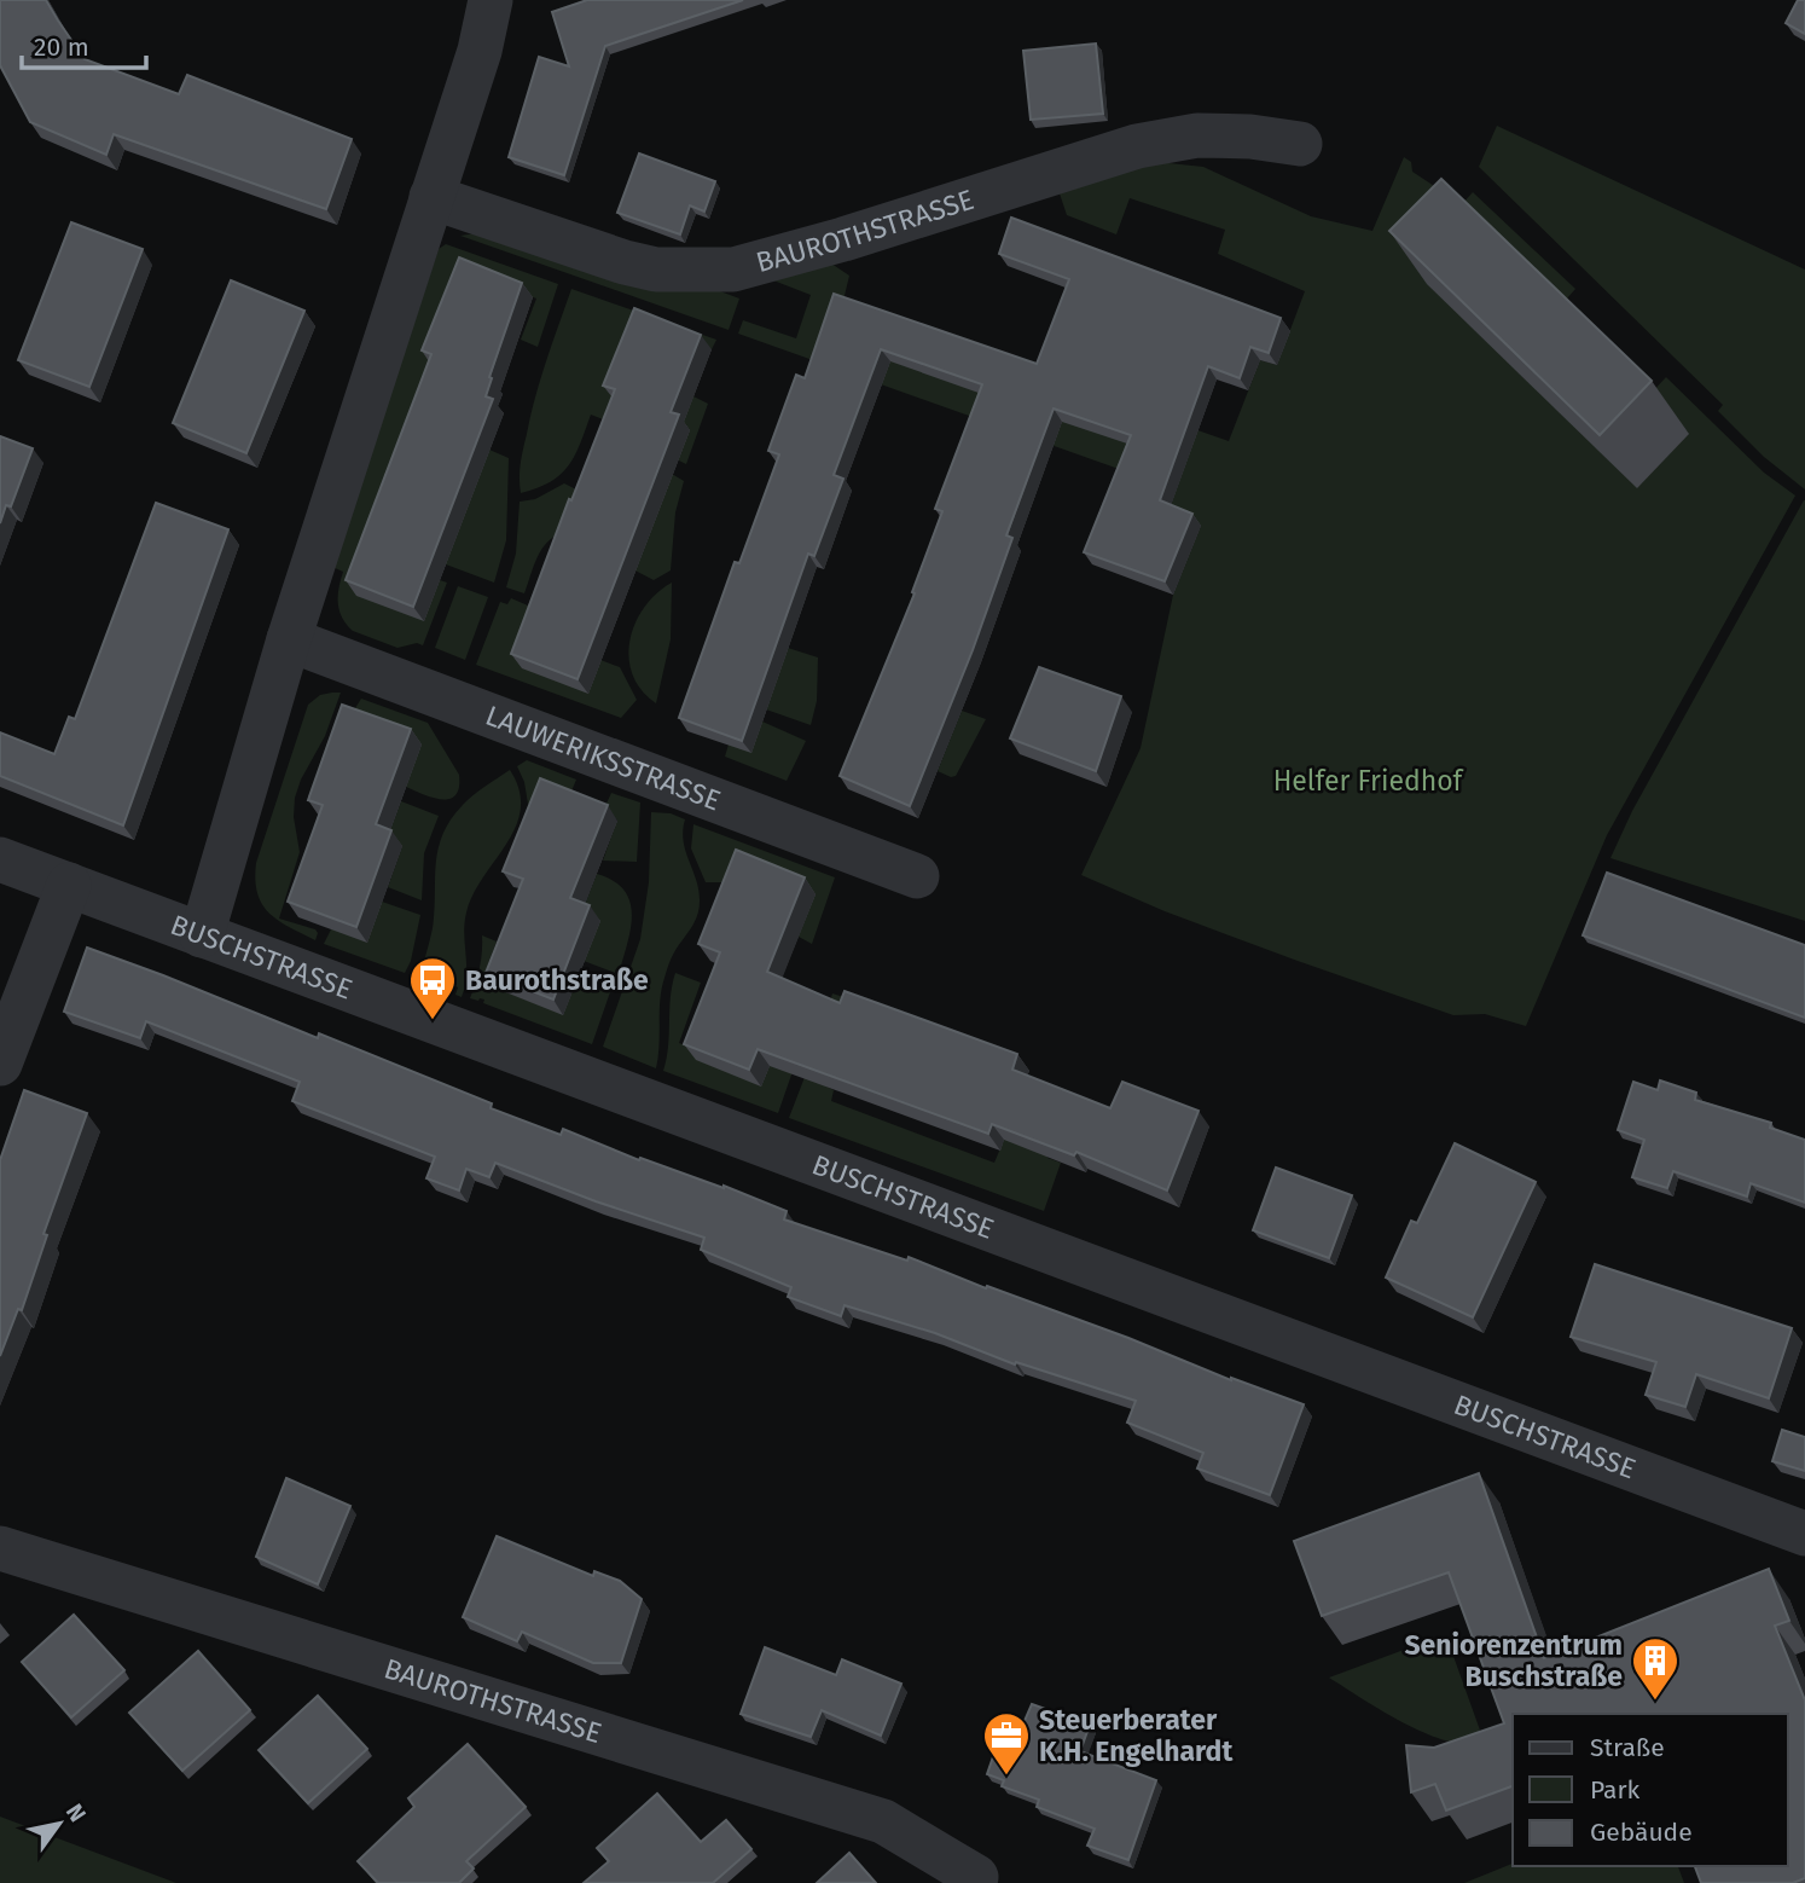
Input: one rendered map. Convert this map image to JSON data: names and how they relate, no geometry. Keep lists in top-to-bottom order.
{
  "streets": {
    "street": ["BAUROTHSTRASSE", "LAUWERIKSSTRASSE", "BUSCHSTRASSE"]
  },
  "parks": ["Helfer Friedhof"],
  "places": {
    "bus stop": ["Baurothstraße"],
    "building": ["Seniorenzentrum Buschstraße"],
    "office": ["Steuerberater K.H. Engelhardt"]
  },
  "legend": ["Straße", "Park", "Gebäude"],
  "scale_bar": "20 m",
  "north": "top right"
}
